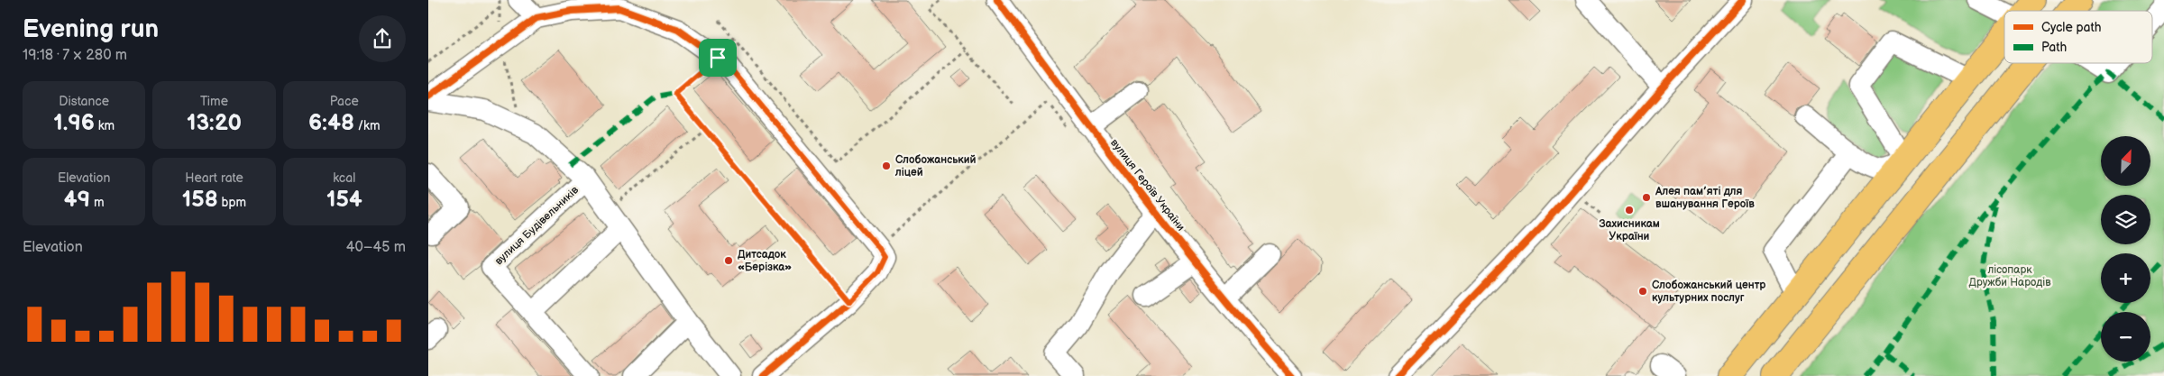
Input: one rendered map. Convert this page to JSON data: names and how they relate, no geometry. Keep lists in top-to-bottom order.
{
  "streets": {
    "street": ["вулиця Героїв України", "вулиця Будівельників"]
  },
  "parks": ["лісопарк Дружби Народів"],
  "places": [
    "Слобожанський ліцей",
    "Алея пам’яті для вшанування Героїв",
    "Захисникам України",
    "Дитсадок «Берізка»",
    "Слобожанський центр культурних послуг"
  ],
  "legend": ["Cycle path", "Path"],
  "north": "top right",
  "page": {
    "heading": ["Evening run", "19:18 · 7 × 280 m"],
    "stats": [
      ["Distance", "1.96 km"],
      ["Time", "13:20"],
      ["Pace", "6:48 /km"],
      ["Elevation", "49 m"],
      ["Heart rate", "158 bpm"],
      ["kcal", "154"]
    ],
    "map_buttons": ["+", "−"],
    "chart": ["Elevation", "40–45 m"]
  }
}
